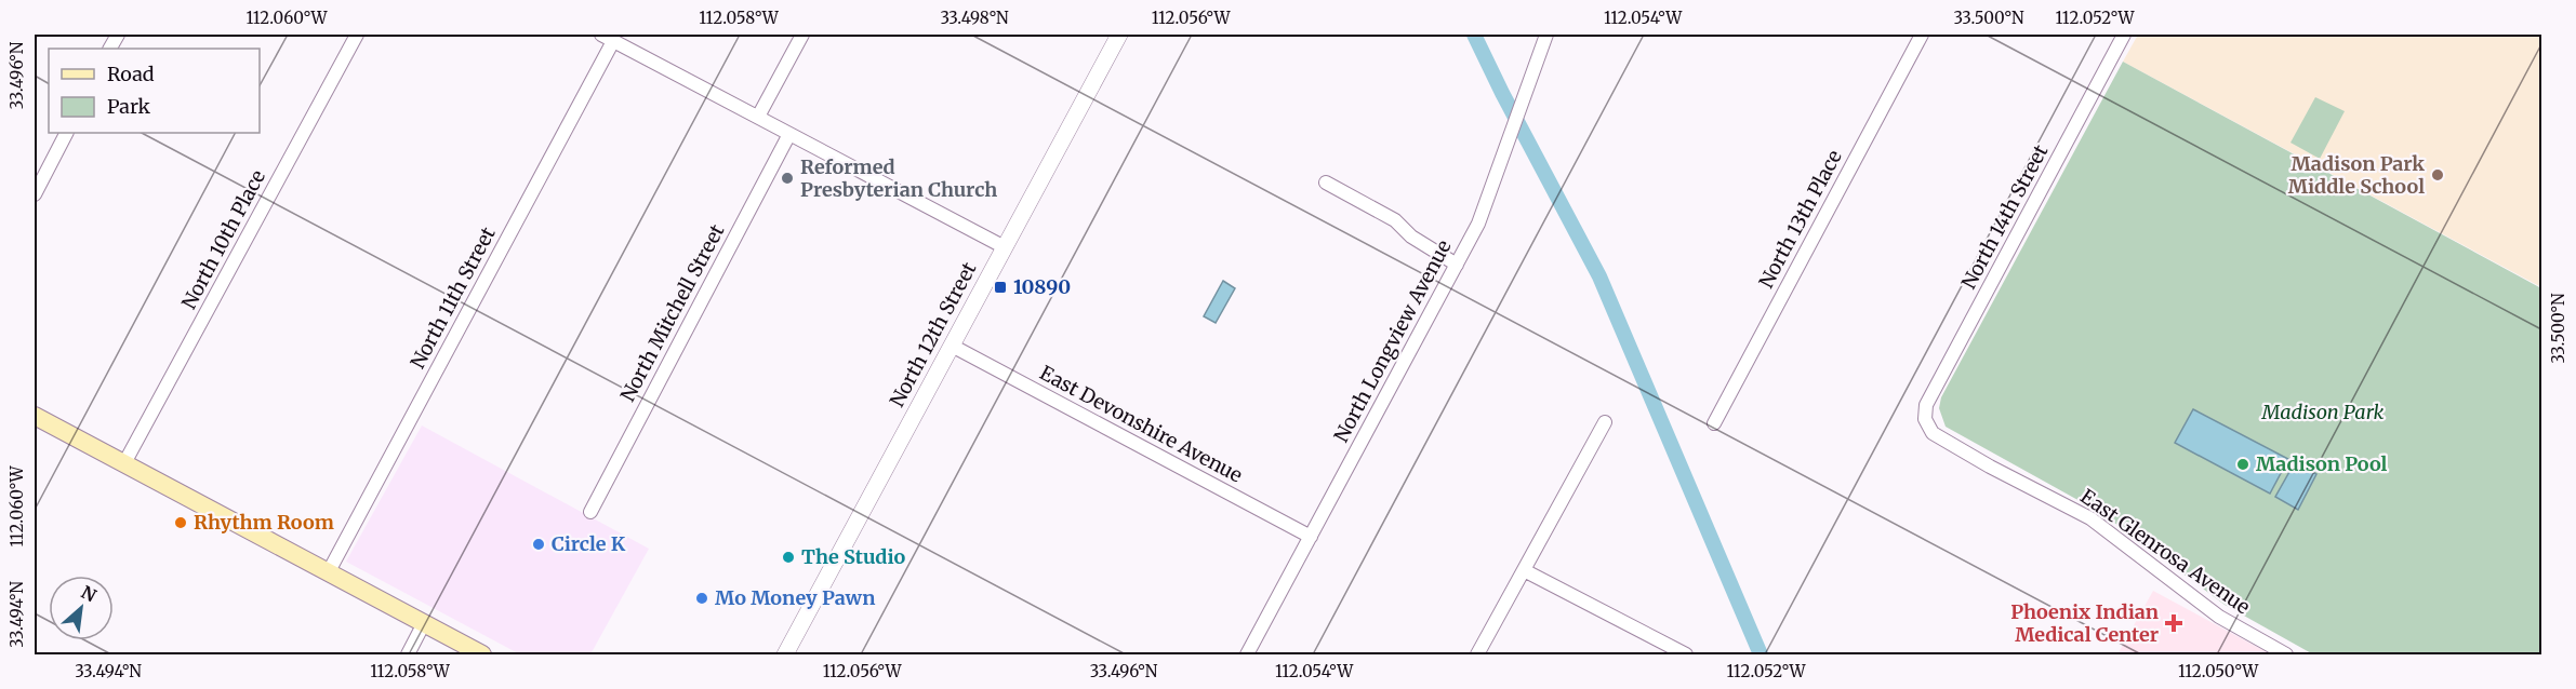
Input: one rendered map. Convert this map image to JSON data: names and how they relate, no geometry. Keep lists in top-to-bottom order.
{
  "streets": {
    "street": [
      "North 14th Street",
      "North 13th Place",
      "North 10th Place",
      "North 11th Street",
      "North Mitchell Street",
      "North 12th Street",
      "North Longview Avenue",
      "East Devonshire Avenue",
      "East Glenrosa Avenue"
    ]
  },
  "crossings": [
    ["North 14th Street", "East Glenrosa Avenue"],
    ["North 12th Street", "East Devonshire Avenue"],
    ["North Longview Avenue", "East Devonshire Avenue"]
  ],
  "parks": ["Madison Park"],
  "places": {
    "other": [
      "Madison Park Middle School",
      "Reformed Presbyterian Church",
      "Madison Pool",
      "Rhythm Room",
      "Circle K",
      "The Studio",
      "Mo Money Pawn"
    ],
    "transit": ["10890"],
    "health": ["Phoenix Indian Medical Center"]
  },
  "legend": ["Road", "Park"],
  "north": "top right",
  "coordinates": [
    "112.060°W",
    "112.058°W",
    "33.498°N",
    "112.056°W",
    "112.054°W",
    "33.500°N",
    "112.052°W",
    "33.496°N",
    "33.494°N",
    "112.050°W"
  ]
}
